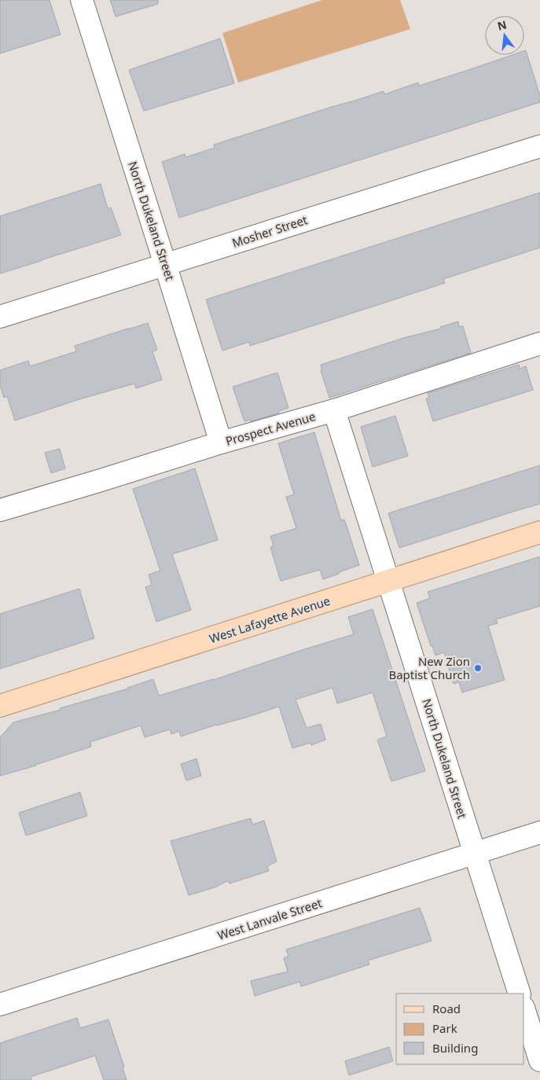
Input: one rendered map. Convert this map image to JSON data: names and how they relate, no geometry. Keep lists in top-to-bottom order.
{
  "streets": {
    "main road": ["West Lafayette Avenue"],
    "street": [
      "North Dukeland Street",
      "Mosher Street",
      "Prospect Avenue",
      "West Lanvale Street"
    ]
  },
  "crossings": [
    ["North Dukeland Street", "Mosher Street"],
    ["North Dukeland Street", "Prospect Avenue"],
    ["North Dukeland Street", "West Lafayette Avenue"],
    ["North Dukeland Street", "West Lanvale Street"]
  ],
  "places": ["New Zion Baptist Church"],
  "legend": ["Road", "Park", "Building"],
  "north": "top"
}
